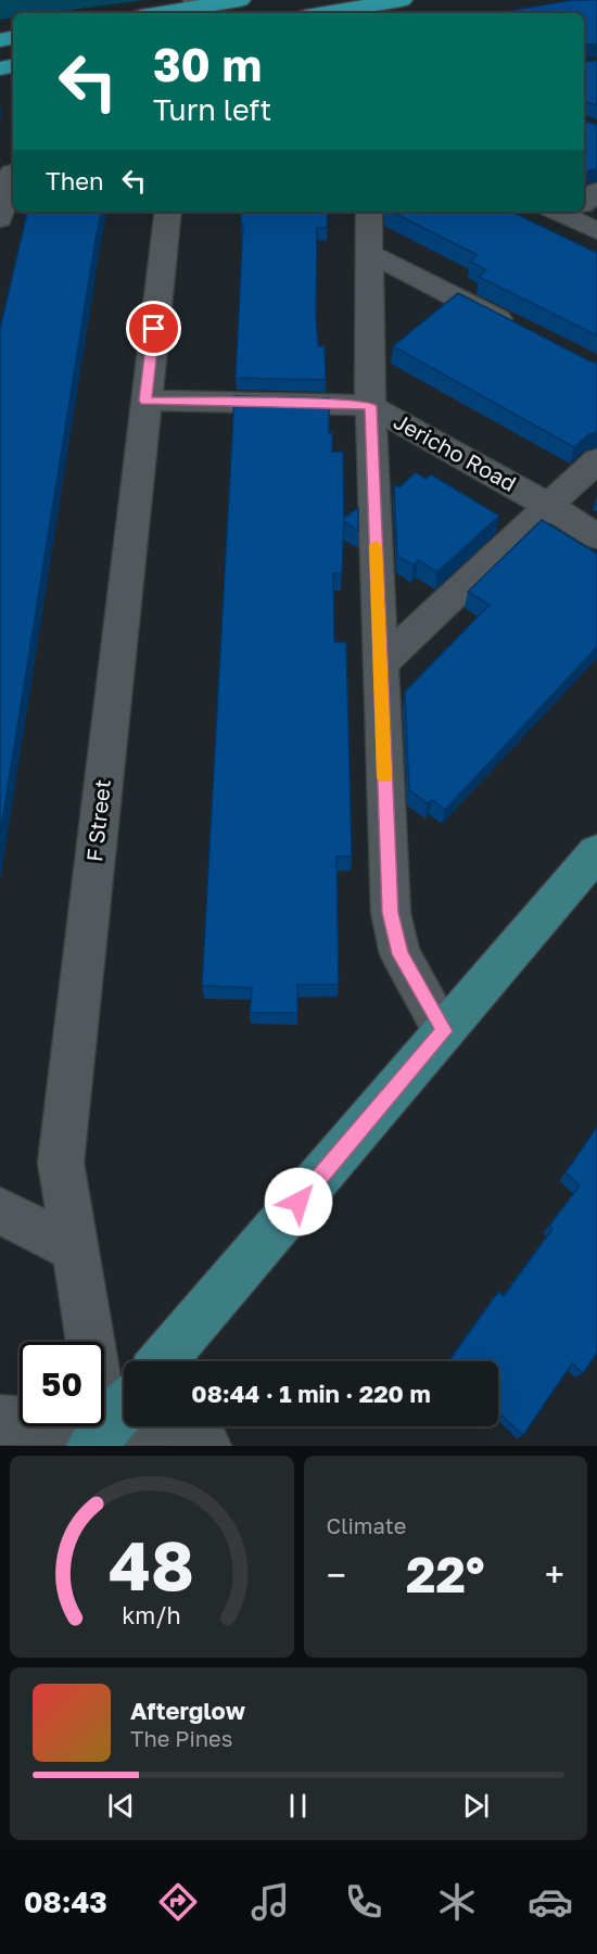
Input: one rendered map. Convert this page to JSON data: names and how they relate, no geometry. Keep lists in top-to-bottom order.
{
  "streets": {
    "street": ["Jericho Road", "F Street"]
  },
  "crossings": [
    ["Jericho Road", "F Street"]
  ],
  "page": {
    "turn": ["30 m", "Turn left"],
    "then": "Then",
    "limit": "50",
    "trip": "08:44 · 1 min · 220 m",
    "tile": "Climate",
    "heat": ["−", "22°", "+"],
    "song": ["Afterglow", "The Pines"],
    "tabs": "08:43",
    "gauge": ["48", "km/h"]
  }
}
